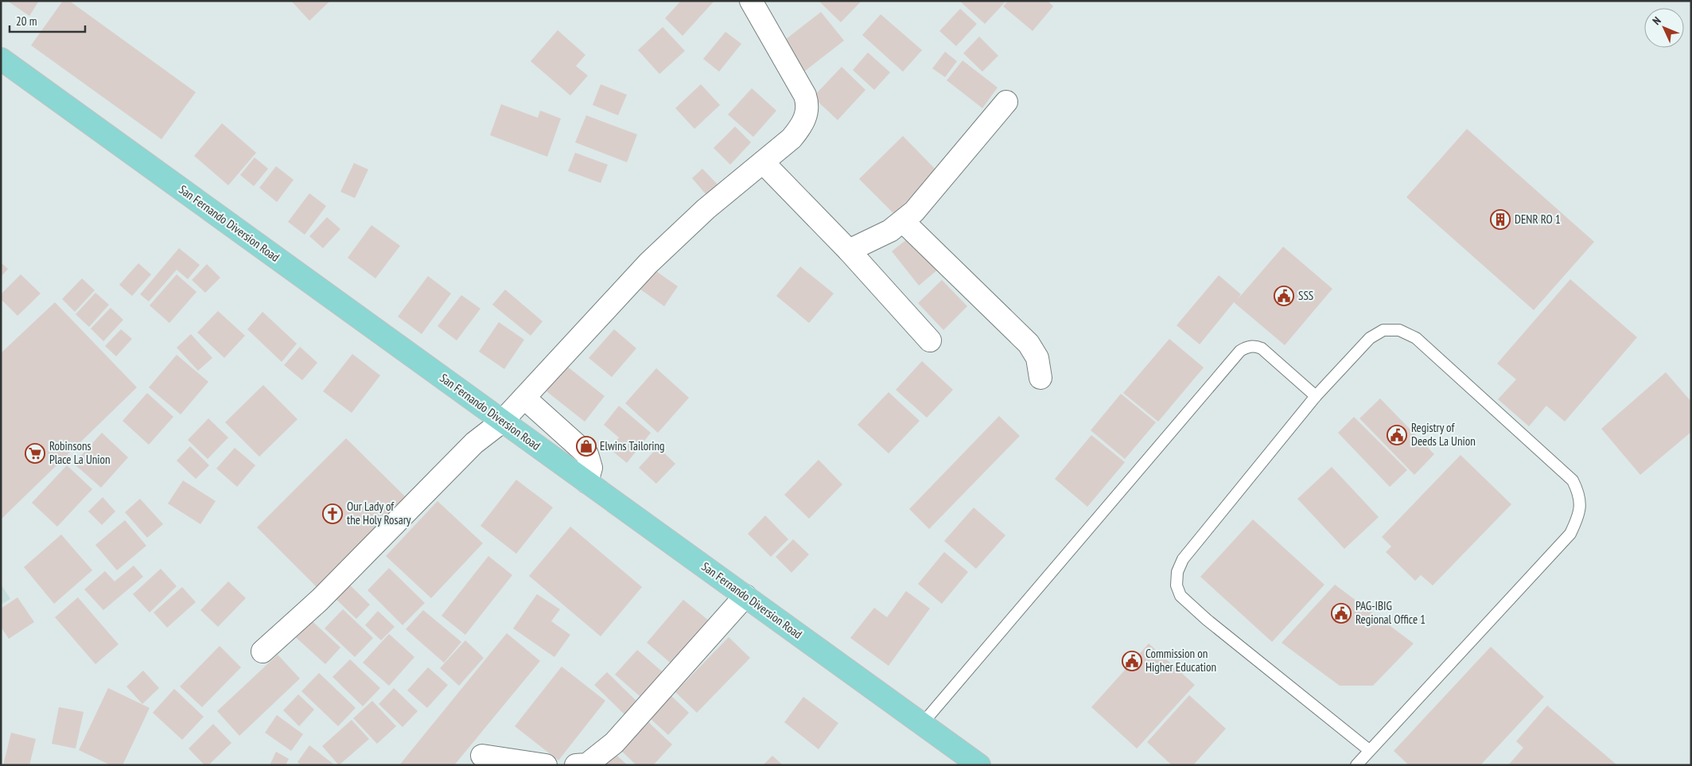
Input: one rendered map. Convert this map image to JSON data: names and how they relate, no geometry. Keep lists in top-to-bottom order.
{
  "streets": {
    "highway": ["San Fernando Diversion Road"]
  },
  "places": {
    "building": ["DENR RO 1"],
    "public building": [
      "SSS",
      "Registry of Deeds La Union",
      "PAG-IBIG Regional Office 1",
      "Commission on Higher Education"
    ],
    "shop": ["Elwins Tailoring"],
    "supermarket": ["Robinsons Place La Union"],
    "church": ["Our Lady of the Holy Rosary"]
  },
  "scale_bar": "20 m",
  "north": "top left"
}
